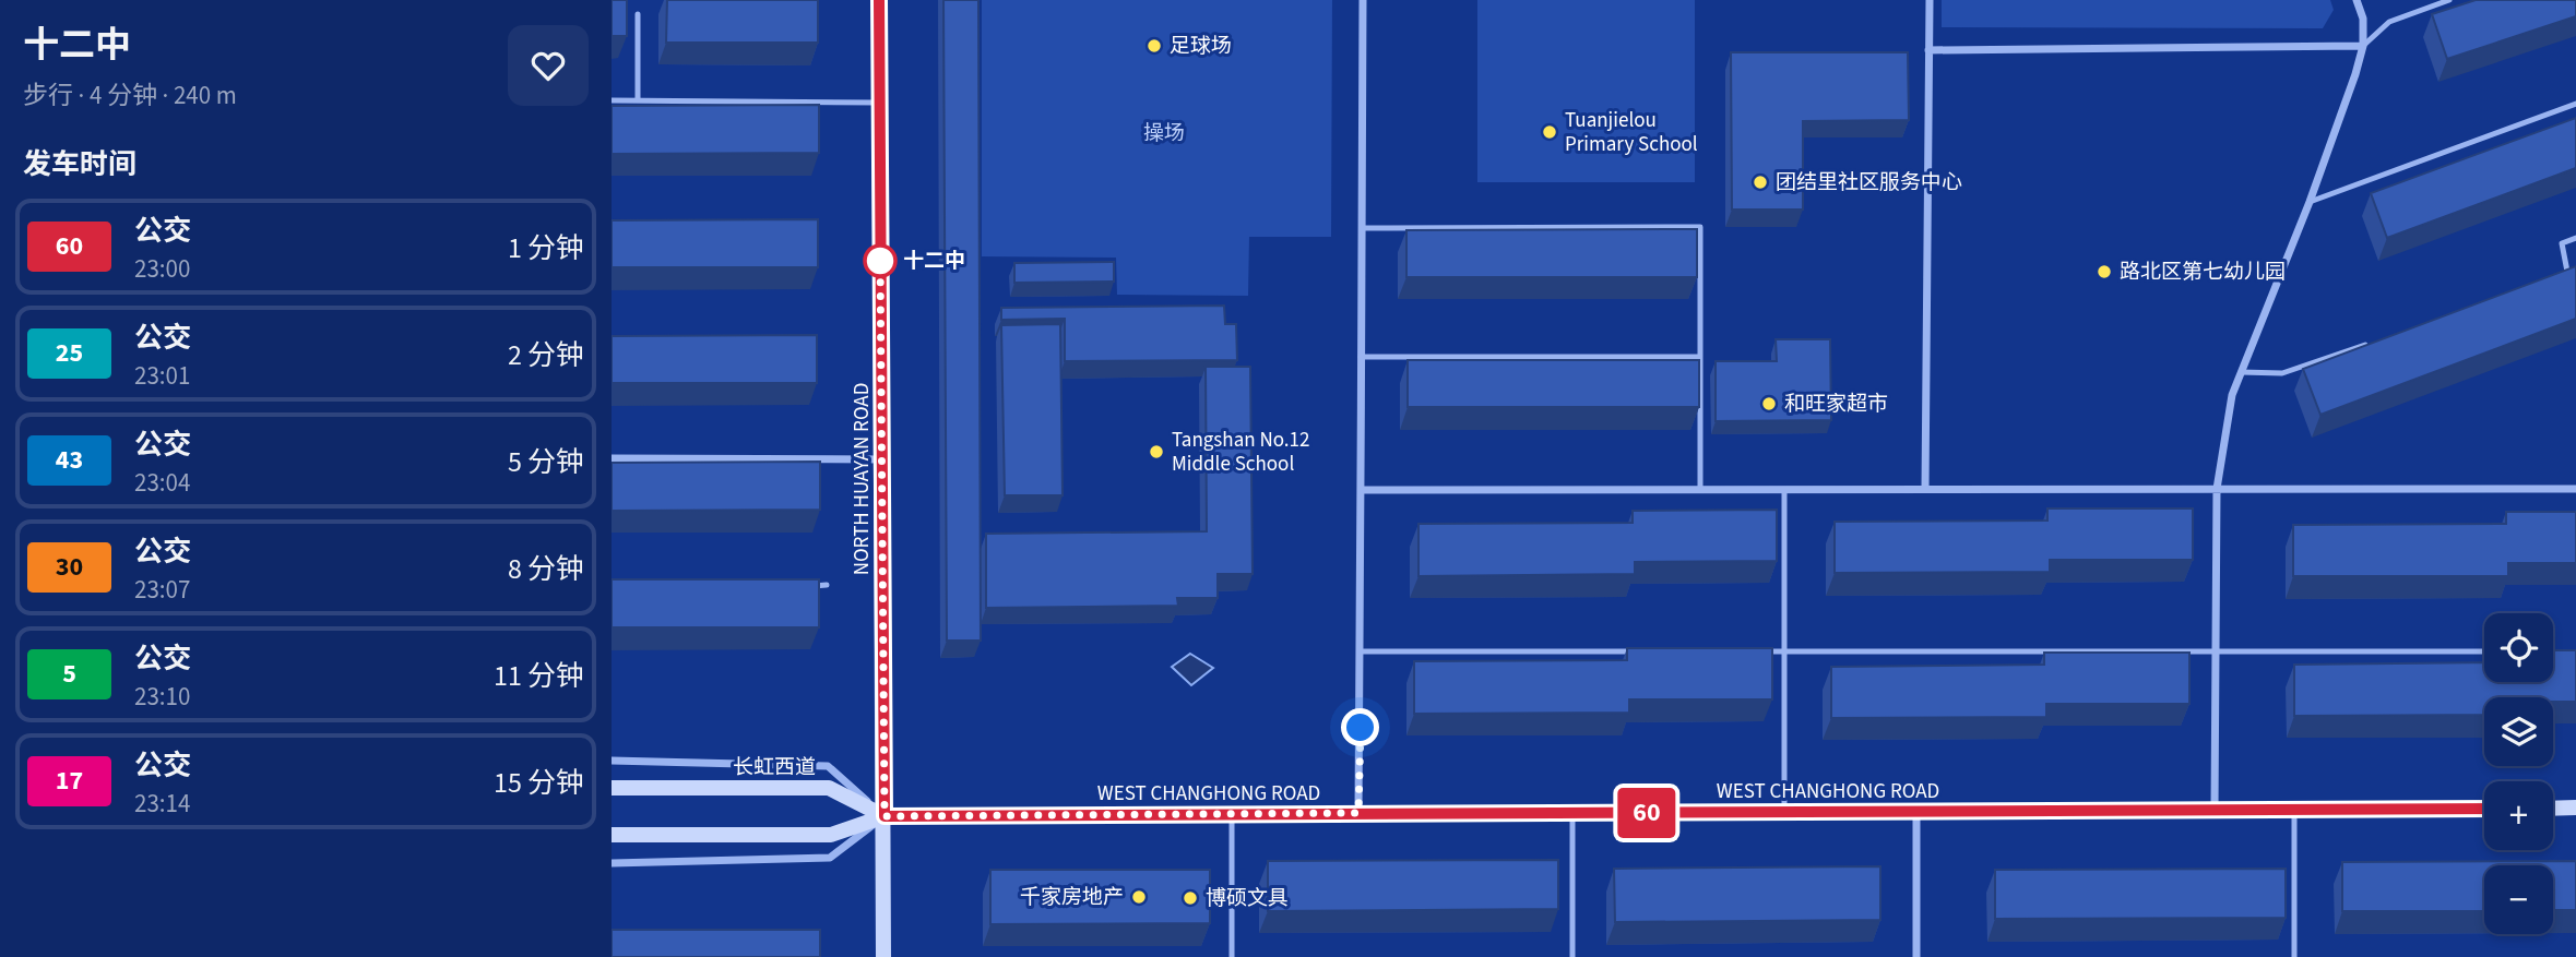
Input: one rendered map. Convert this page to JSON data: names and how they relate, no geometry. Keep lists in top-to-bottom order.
{
  "streets": {
    "street": ["NORTH HUAYAN ROAD", "长虹西道", "WEST CHANGHONG ROAD"]
  },
  "crossings": [
    ["NORTH HUAYAN ROAD", "长虹西道"],
    ["NORTH HUAYAN ROAD", "WEST CHANGHONG ROAD"],
    ["长虹西道", "WEST CHANGHONG ROAD"]
  ],
  "parks": ["操场"],
  "places": [
    "足球场",
    "Tuanjielou Primary School",
    "团结里社区服务中心",
    "十二中",
    "路北区第七幼儿园",
    "和旺家超市",
    "Tangshan No.12 Middle School",
    "千家房地产",
    "博硕文具"
  ],
  "lines": ["bus line 60"],
  "page": {
    "heading": [
      ["十二中", "步行 · 4 分钟 · 240 m"],
      "发车时间"
    ],
    "on_map": "60",
    "list": [
      {
        "mark": "60",
        "name": "公交",
        "note": "23:00",
        "value": "1 分钟"
      },
      {
        "mark": "25",
        "name": "公交",
        "note": "23:01",
        "value": "2 分钟"
      },
      {
        "mark": "43",
        "name": "公交",
        "note": "23:04",
        "value": "5 分钟"
      },
      {
        "mark": "30",
        "name": "公交",
        "note": "23:07",
        "value": "8 分钟"
      },
      {
        "mark": "5",
        "name": "公交",
        "note": "23:10",
        "value": "11 分钟"
      },
      {
        "mark": "17",
        "name": "公交",
        "note": "23:14",
        "value": "15 分钟"
      }
    ],
    "map_buttons": ["+", "−"]
  }
}
